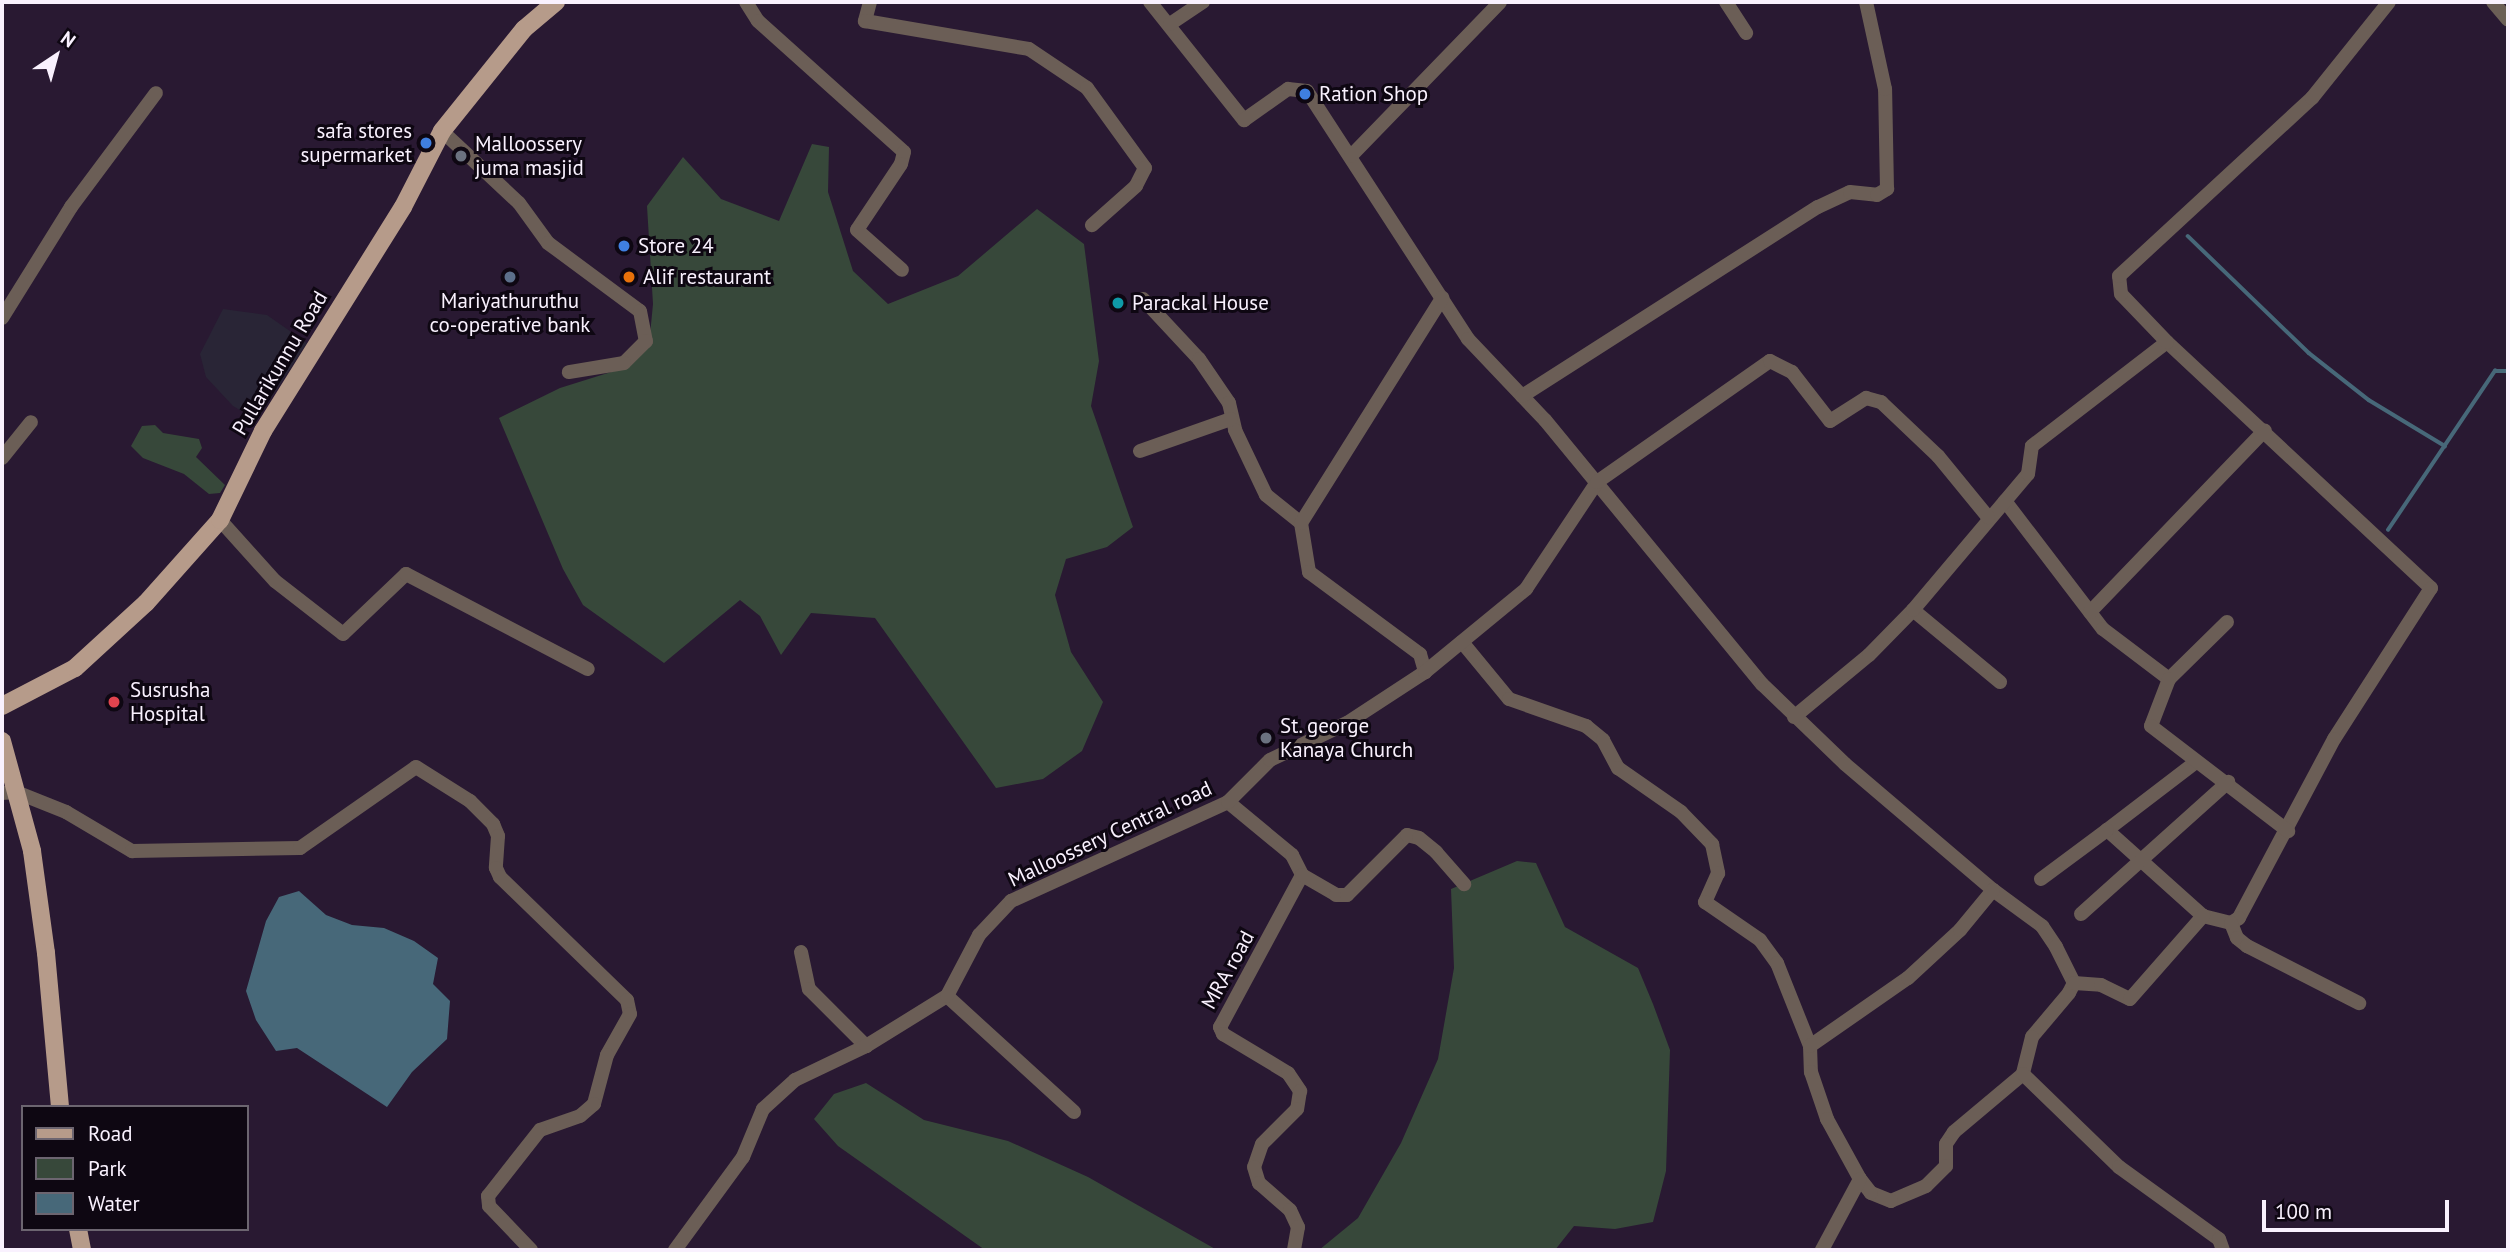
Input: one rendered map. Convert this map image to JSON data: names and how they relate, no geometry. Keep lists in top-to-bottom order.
{
  "streets": {
    "main road": ["Pullarikunnu Road"],
    "street": ["Malloossery Central road", "MRA road"]
  },
  "places": [
    "Ration Shop",
    "safa stores supermarket",
    "Malloossery juma masjid",
    "Store 24",
    "Mariyathuruthu co-operative bank",
    "Alif restaurant",
    "Parackal House",
    "Susrusha Hospital",
    "St. george Kanaya Church"
  ],
  "legend": ["Road", "Park", "Water"],
  "scale_bar": "100 m",
  "north": "top right"
}
